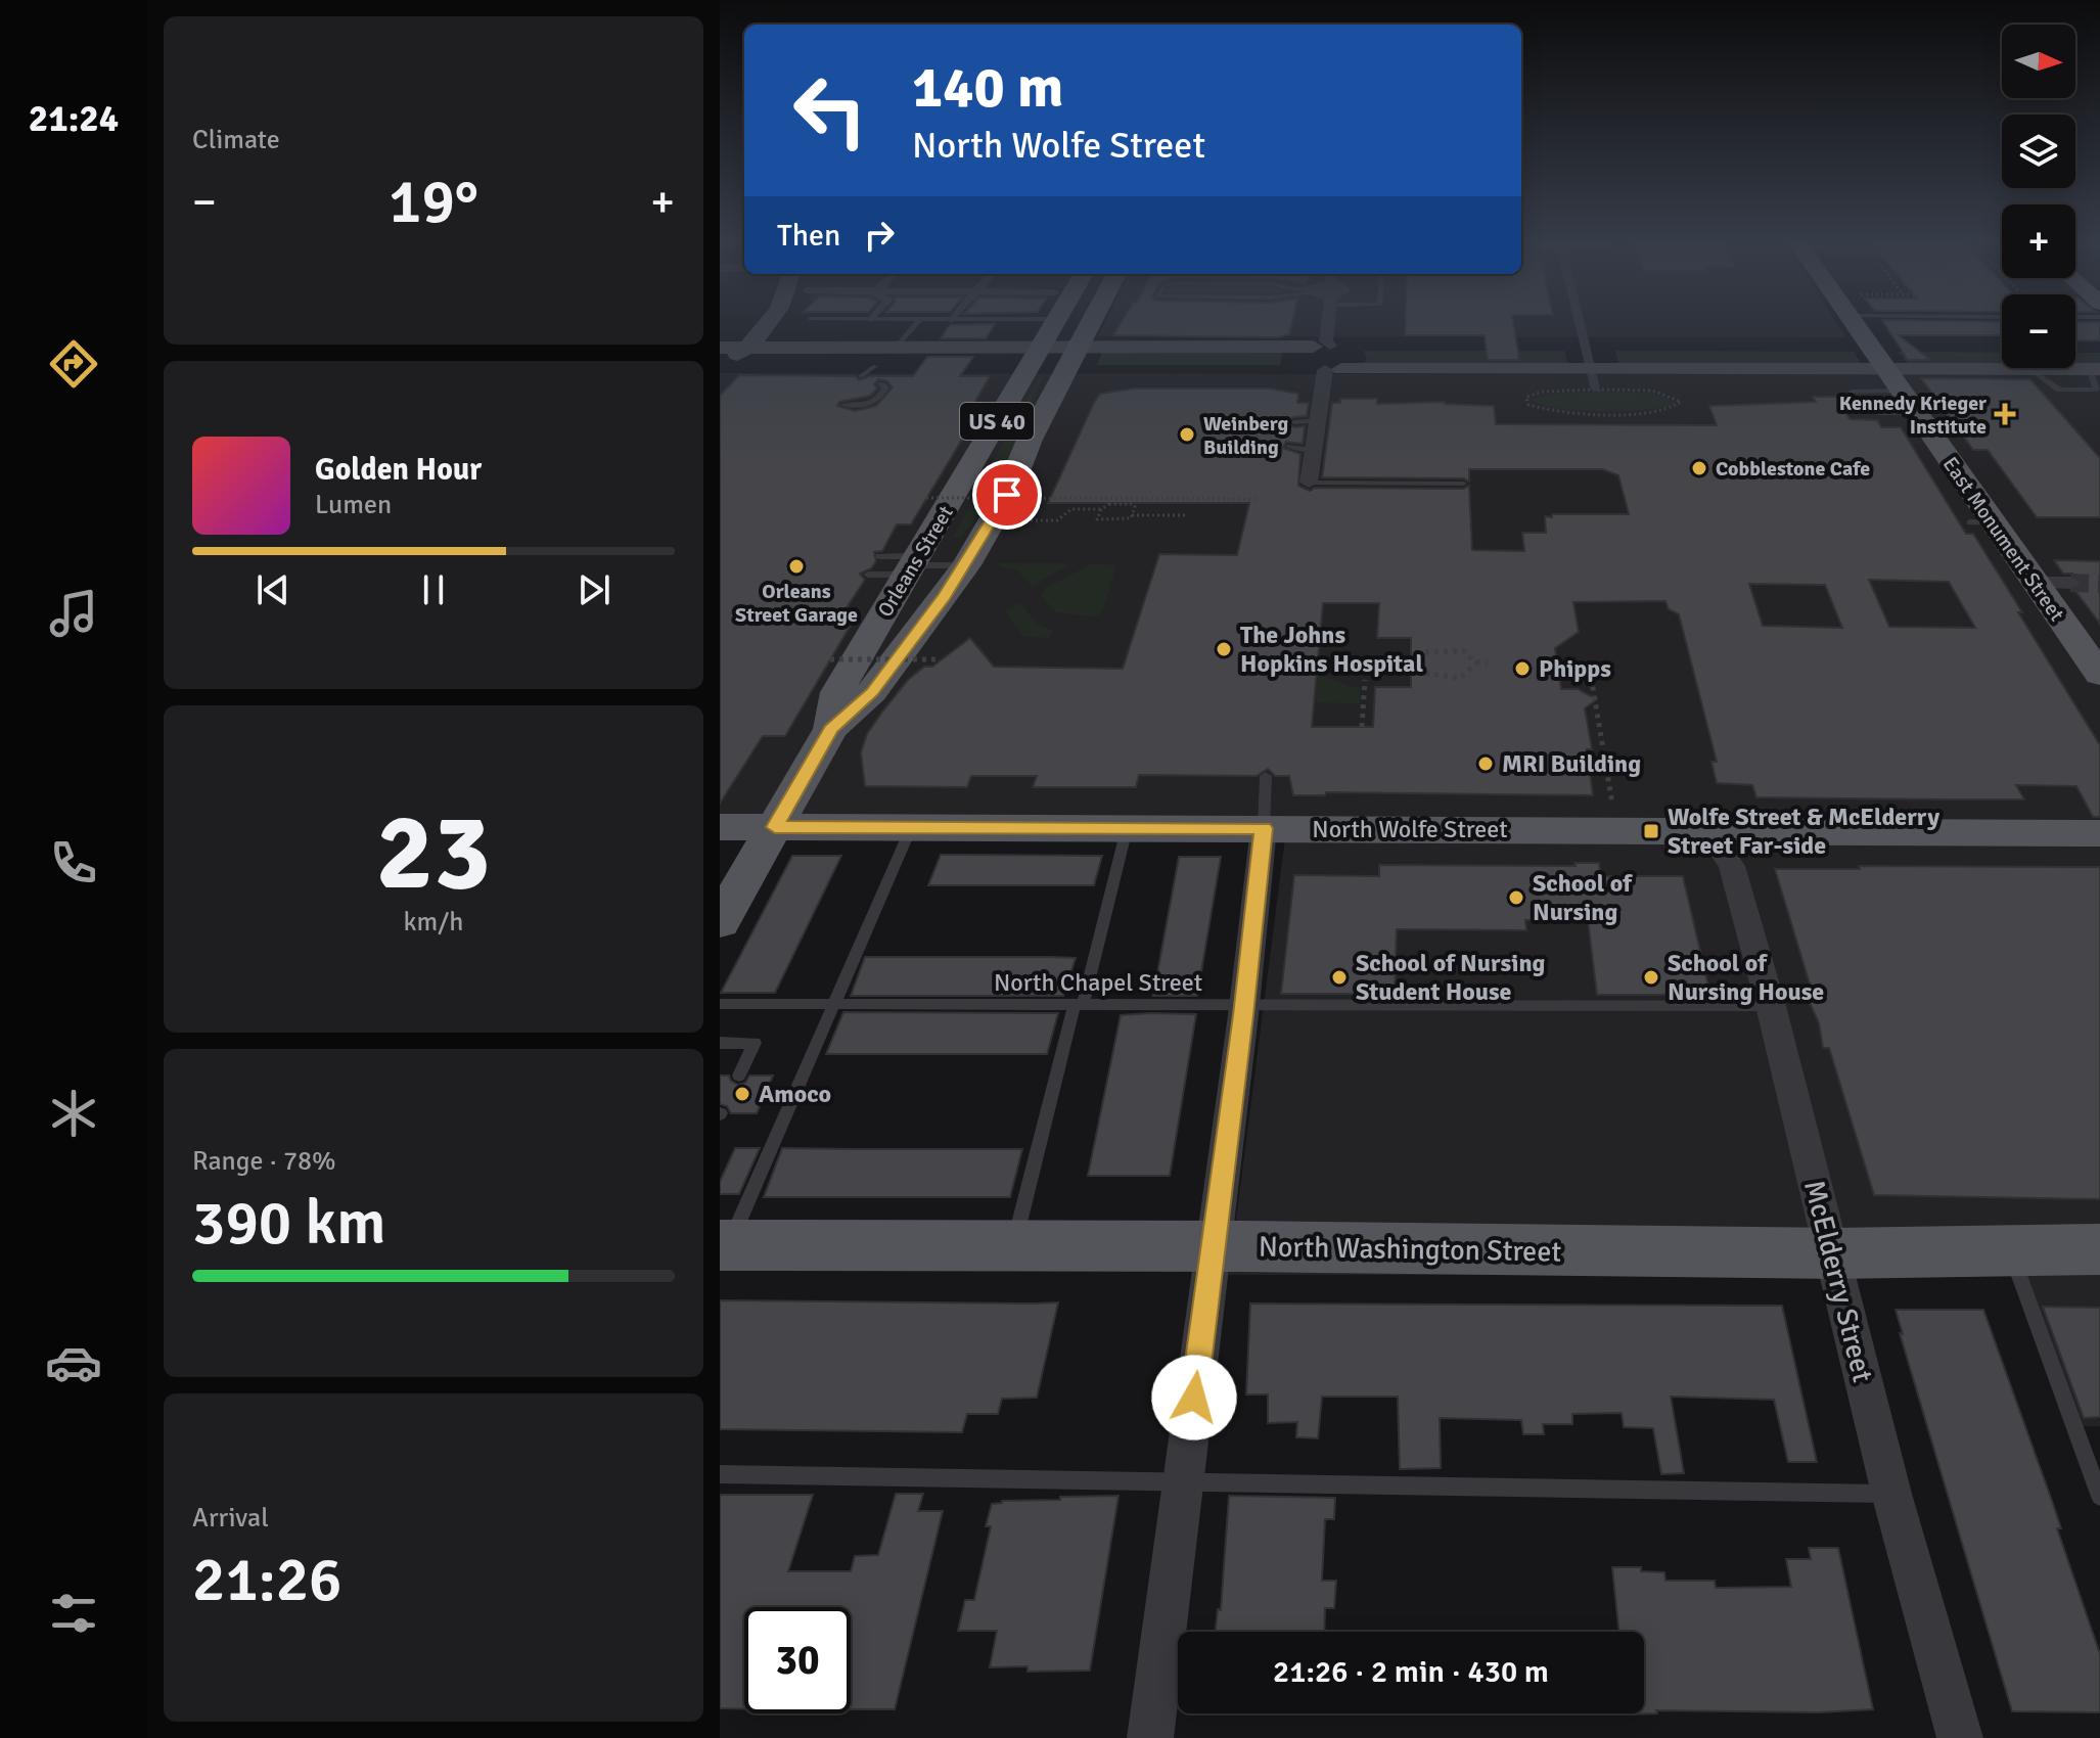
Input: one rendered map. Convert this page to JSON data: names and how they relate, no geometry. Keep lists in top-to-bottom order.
{
  "streets": {
    "main road": [
      "US 40",
      "East Monument Street",
      "Orleans Street",
      "North Wolfe Street",
      "North Washington Street"
    ],
    "street": ["McElderry Street"],
    "lane": ["North Chapel Street"]
  },
  "crossings": [
    ["Orleans Street", "North Wolfe Street"],
    ["North Wolfe Street", "McElderry Street"],
    ["North Chapel Street", "McElderry Street"],
    ["North Washington Street", "McElderry Street"]
  ],
  "places": {
    "health": ["Kennedy Krieger Institute"],
    "other": [
      "Weinberg Building",
      "Cobblestone Cafe",
      "Orleans Street Garage",
      "The Johns Hopkins Hospital",
      "Phipps",
      "MRI Building",
      "School of Nursing",
      "School of Nursing Student House",
      "School of Nursing House",
      "Amoco"
    ],
    "transit": ["Wolfe Street & McElderry Street Far-side"]
  },
  "north": "right",
  "page": {
    "tabs": "21:24",
    "tile": [
      "Climate",
      ["23", "km/h"],
      ["Range · 78%", "390 km"],
      ["Arrival", "21:26"]
    ],
    "map_buttons": ["+", "−"],
    "turn": ["140 m", "North Wolfe Street"],
    "heat": ["−", "19°", "+"],
    "then": "Then",
    "song": ["Golden Hour", "Lumen"],
    "limit": "30",
    "trip": "21:26 · 2 min · 430 m"
  }
}
